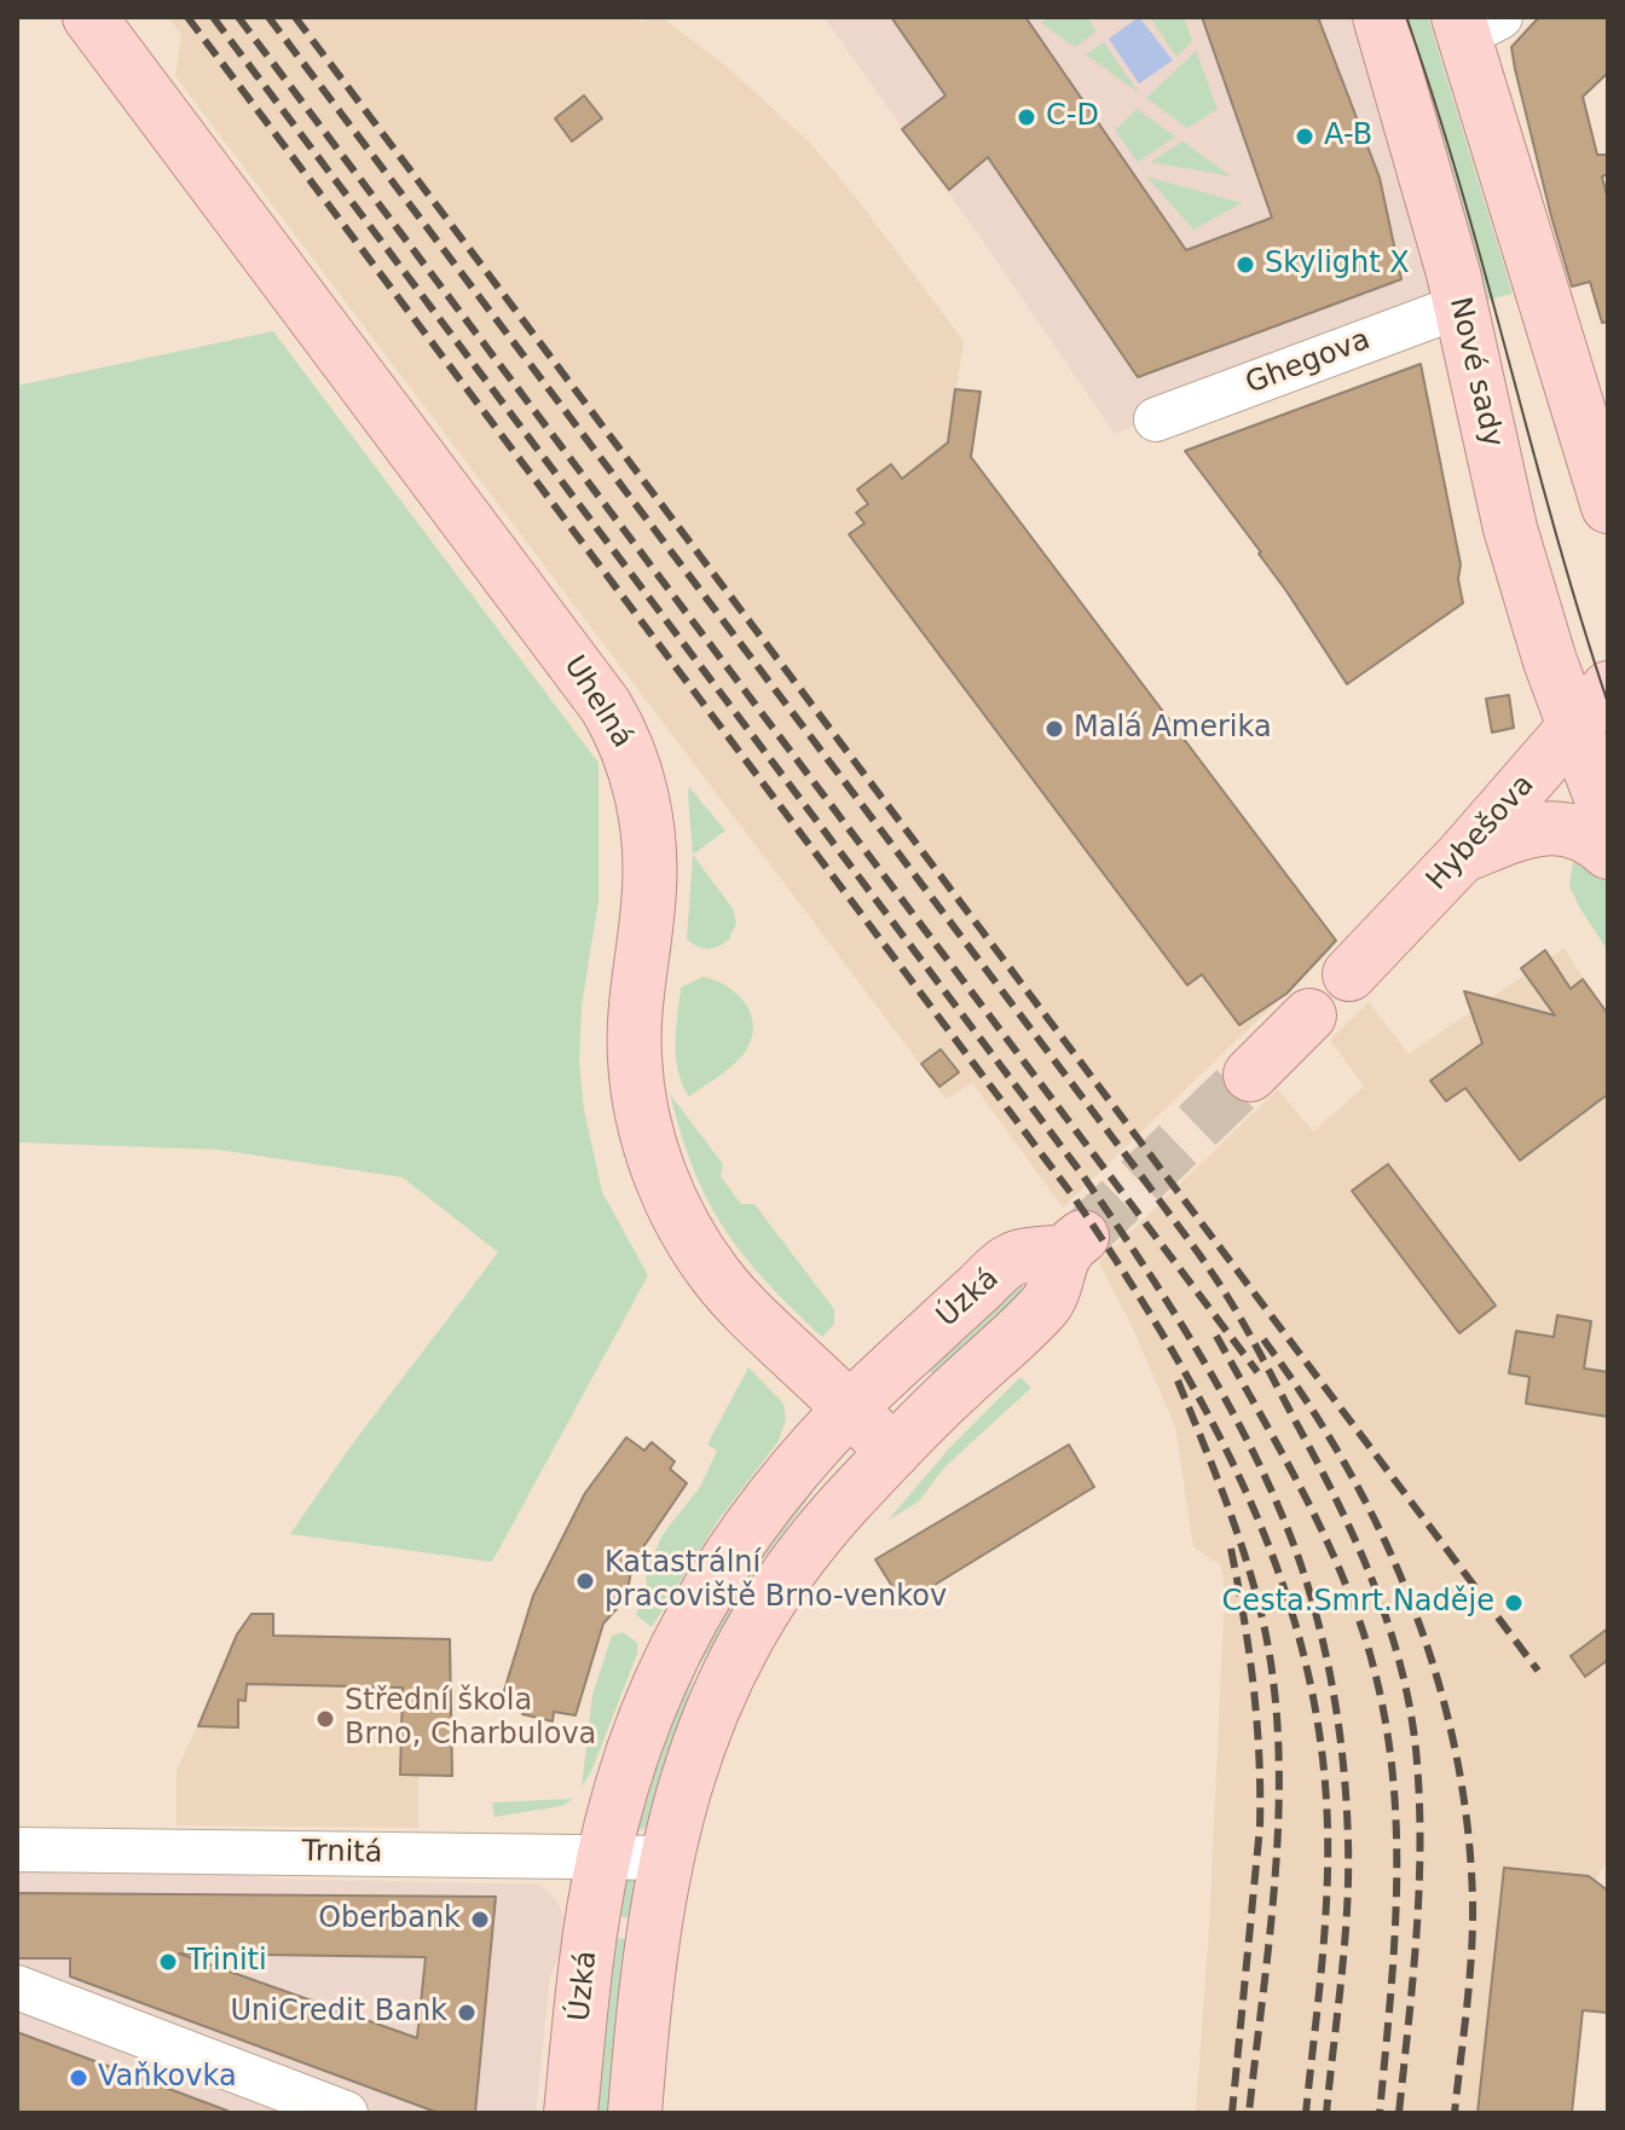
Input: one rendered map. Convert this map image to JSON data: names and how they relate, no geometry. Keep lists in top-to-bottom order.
{
  "streets": {
    "main road": [
      "Nové sady",
      "Uhelná",
      "Hybešova",
      "Úzká"
    ],
    "street": ["Ghegova", "Trnitá"]
  },
  "crossings": [
    ["Ghegova", "Nové sady"],
    ["Nové sady", "Hybešova"],
    ["Uhelná", "Úzká"],
    ["Úzká", "Trnitá"]
  ],
  "places": [
    "C-D",
    "A-B",
    "Skylight X",
    "Malá Amerika",
    "Katastrální pracoviště Brno-venkov",
    "Cesta.Smrt.Naděje",
    "Střední škola Brno, Charbulova",
    "Oberbank",
    "Triniti",
    "UniCredit Bank",
    "Vaňkovka"
  ]
}
